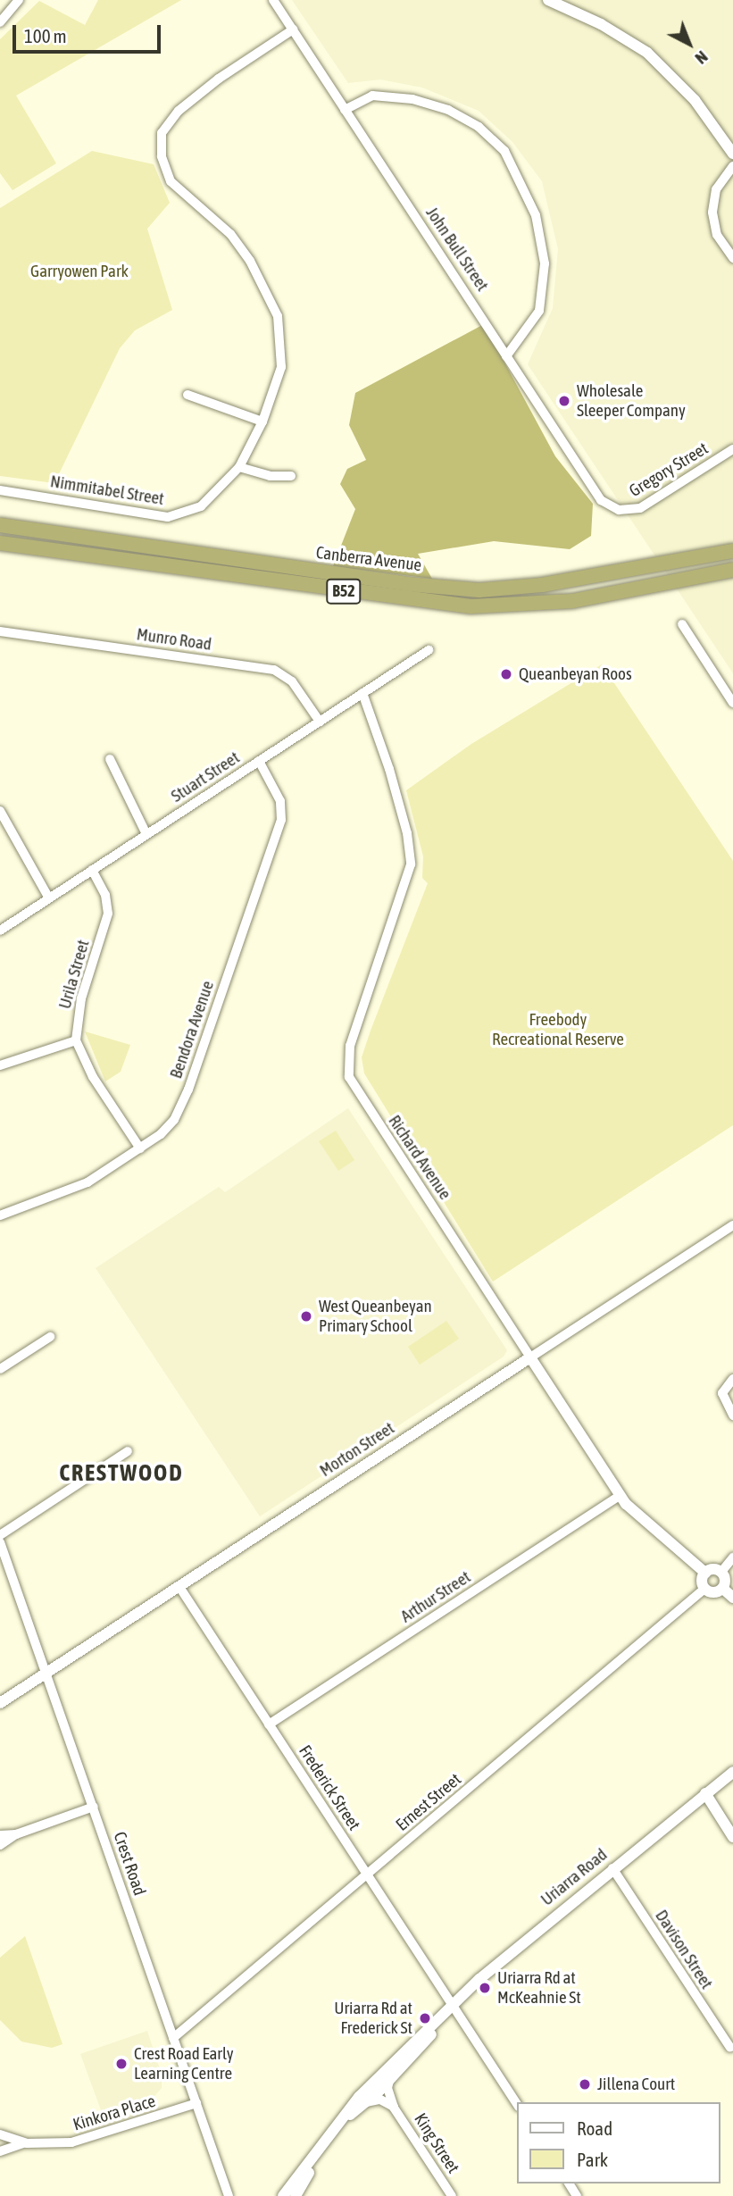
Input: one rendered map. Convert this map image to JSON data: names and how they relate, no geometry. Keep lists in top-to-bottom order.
{
  "streets": {
    "highway": ["Canberra Avenue", "B52"],
    "street": [
      "John Bull Street",
      "Gregory Street",
      "Nimmitabel Street",
      "Munro Road",
      "Stuart Street",
      "Urila Street",
      "Bendora Avenue",
      "Richard Avenue",
      "Morton Street",
      "Arthur Street",
      "Frederick Street",
      "Ernest Street",
      "Crest Road",
      "Uriarra Road",
      "Davison Street",
      "Kinkora Place",
      "King Street"
    ]
  },
  "crossings": [
    ["John Bull Street", "Gregory Street"],
    ["John Bull Street", "Nimmitabel Street"],
    ["Munro Road", "Stuart Street"],
    ["Stuart Street", "Urila Street"],
    ["Stuart Street", "Bendora Avenue"],
    ["Stuart Street", "Richard Avenue"],
    ["Richard Avenue", "Morton Street"],
    ["Richard Avenue", "Arthur Street"],
    ["Richard Avenue", "Ernest Street"],
    ["Morton Street", "Frederick Street"],
    ["Morton Street", "Crest Road"],
    ["Arthur Street", "Frederick Street"],
    ["Frederick Street", "Ernest Street"],
    ["Frederick Street", "Uriarra Road"],
    ["Ernest Street", "Crest Road"],
    ["Crest Road", "Kinkora Place"],
    ["Uriarra Road", "Davison Street"],
    ["Uriarra Road", "King Street"]
  ],
  "districts": ["CRESTWOOD"],
  "parks": ["Garryowen Park", "Freebody Recreational Reserve"],
  "places": [
    "Wholesale Sleeper Company",
    "Queanbeyan Roos",
    "West Queanbeyan Primary School",
    "Uriarra Rd at McKeahnie St",
    "Uriarra Rd at Frederick St",
    "Crest Road Early Learning Centre",
    "Jillena Court"
  ],
  "legend": ["Road", "Park"],
  "scale_bar": "100 m",
  "north": "bottom right"
}
